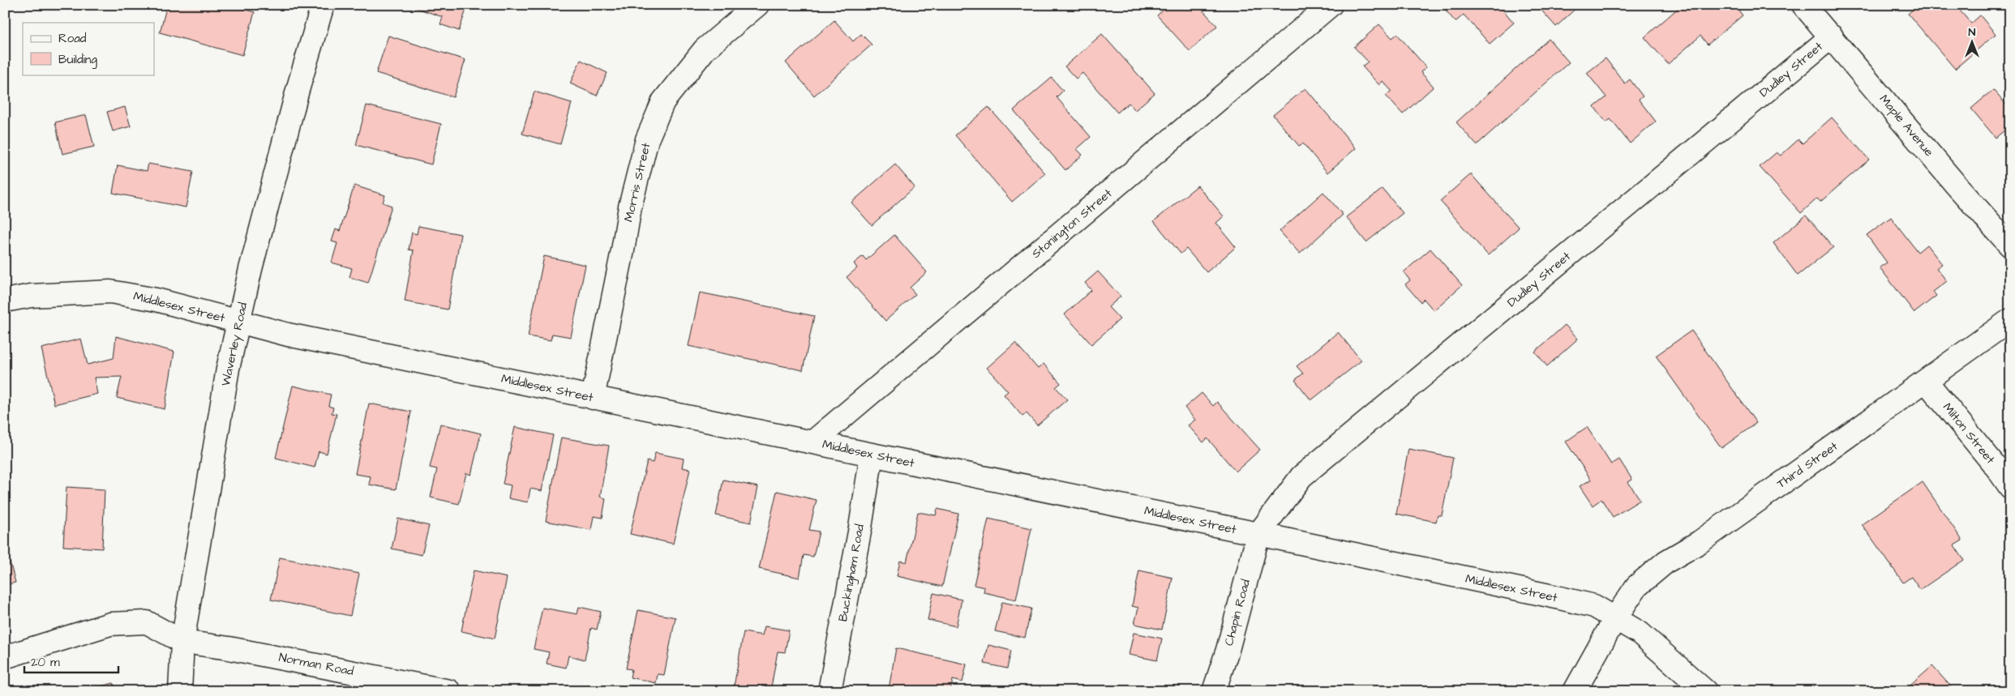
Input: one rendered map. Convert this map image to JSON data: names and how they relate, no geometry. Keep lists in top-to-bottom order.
{
  "streets": {
    "street": [
      "Dudley Street",
      "Maple Avenue",
      "Morris Street",
      "Stonington Street",
      "Middlesex Street",
      "Waverley Road",
      "Milton Street",
      "Third Street",
      "Buckingham Road",
      "Chapin Road",
      "Norman Road"
    ]
  },
  "crossings": [
    ["Dudley Street", "Maple Avenue"],
    ["Dudley Street", "Middlesex Street"],
    ["Dudley Street", "Chapin Road"],
    ["Morris Street", "Middlesex Street"],
    ["Stonington Street", "Middlesex Street"],
    ["Middlesex Street", "Waverley Road"],
    ["Middlesex Street", "Third Street"],
    ["Middlesex Street", "Buckingham Road"],
    ["Middlesex Street", "Chapin Road"],
    ["Waverley Road", "Norman Road"],
    ["Milton Street", "Third Street"]
  ],
  "legend": ["Road", "Building"],
  "scale_bar": "20 m",
  "north": "top"
}
